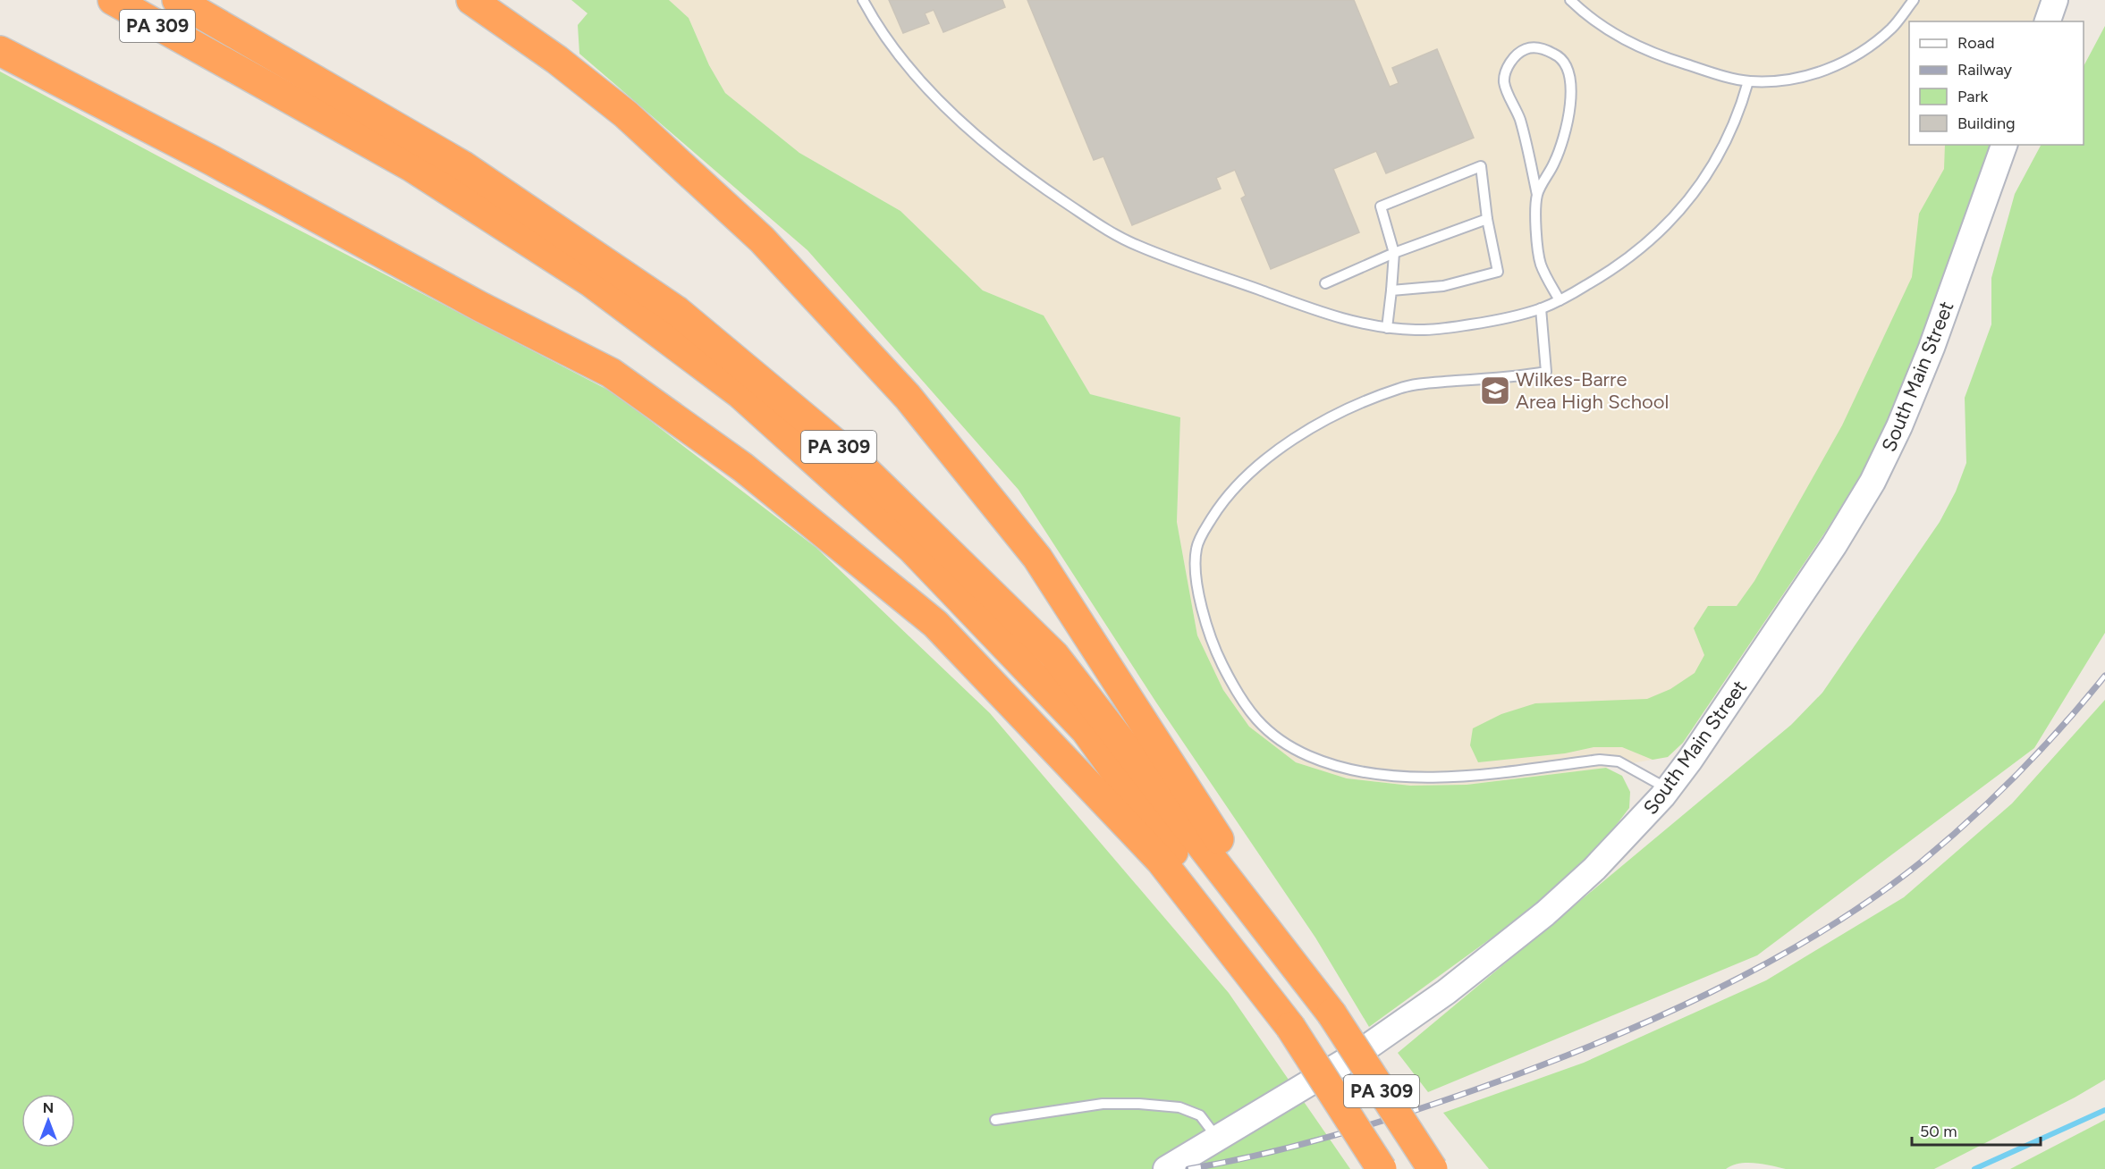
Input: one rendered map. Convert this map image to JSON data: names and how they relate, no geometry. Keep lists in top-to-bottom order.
{
  "streets": {
    "highway": ["PA 309"],
    "main road": ["South Main Street"]
  },
  "places": {
    "school or university": ["Wilkes-Barre Area High School"]
  },
  "legend": [
    "Road",
    "Railway",
    "Park",
    "Building"
  ],
  "scale_bar": "50 m",
  "north": "top"
}
